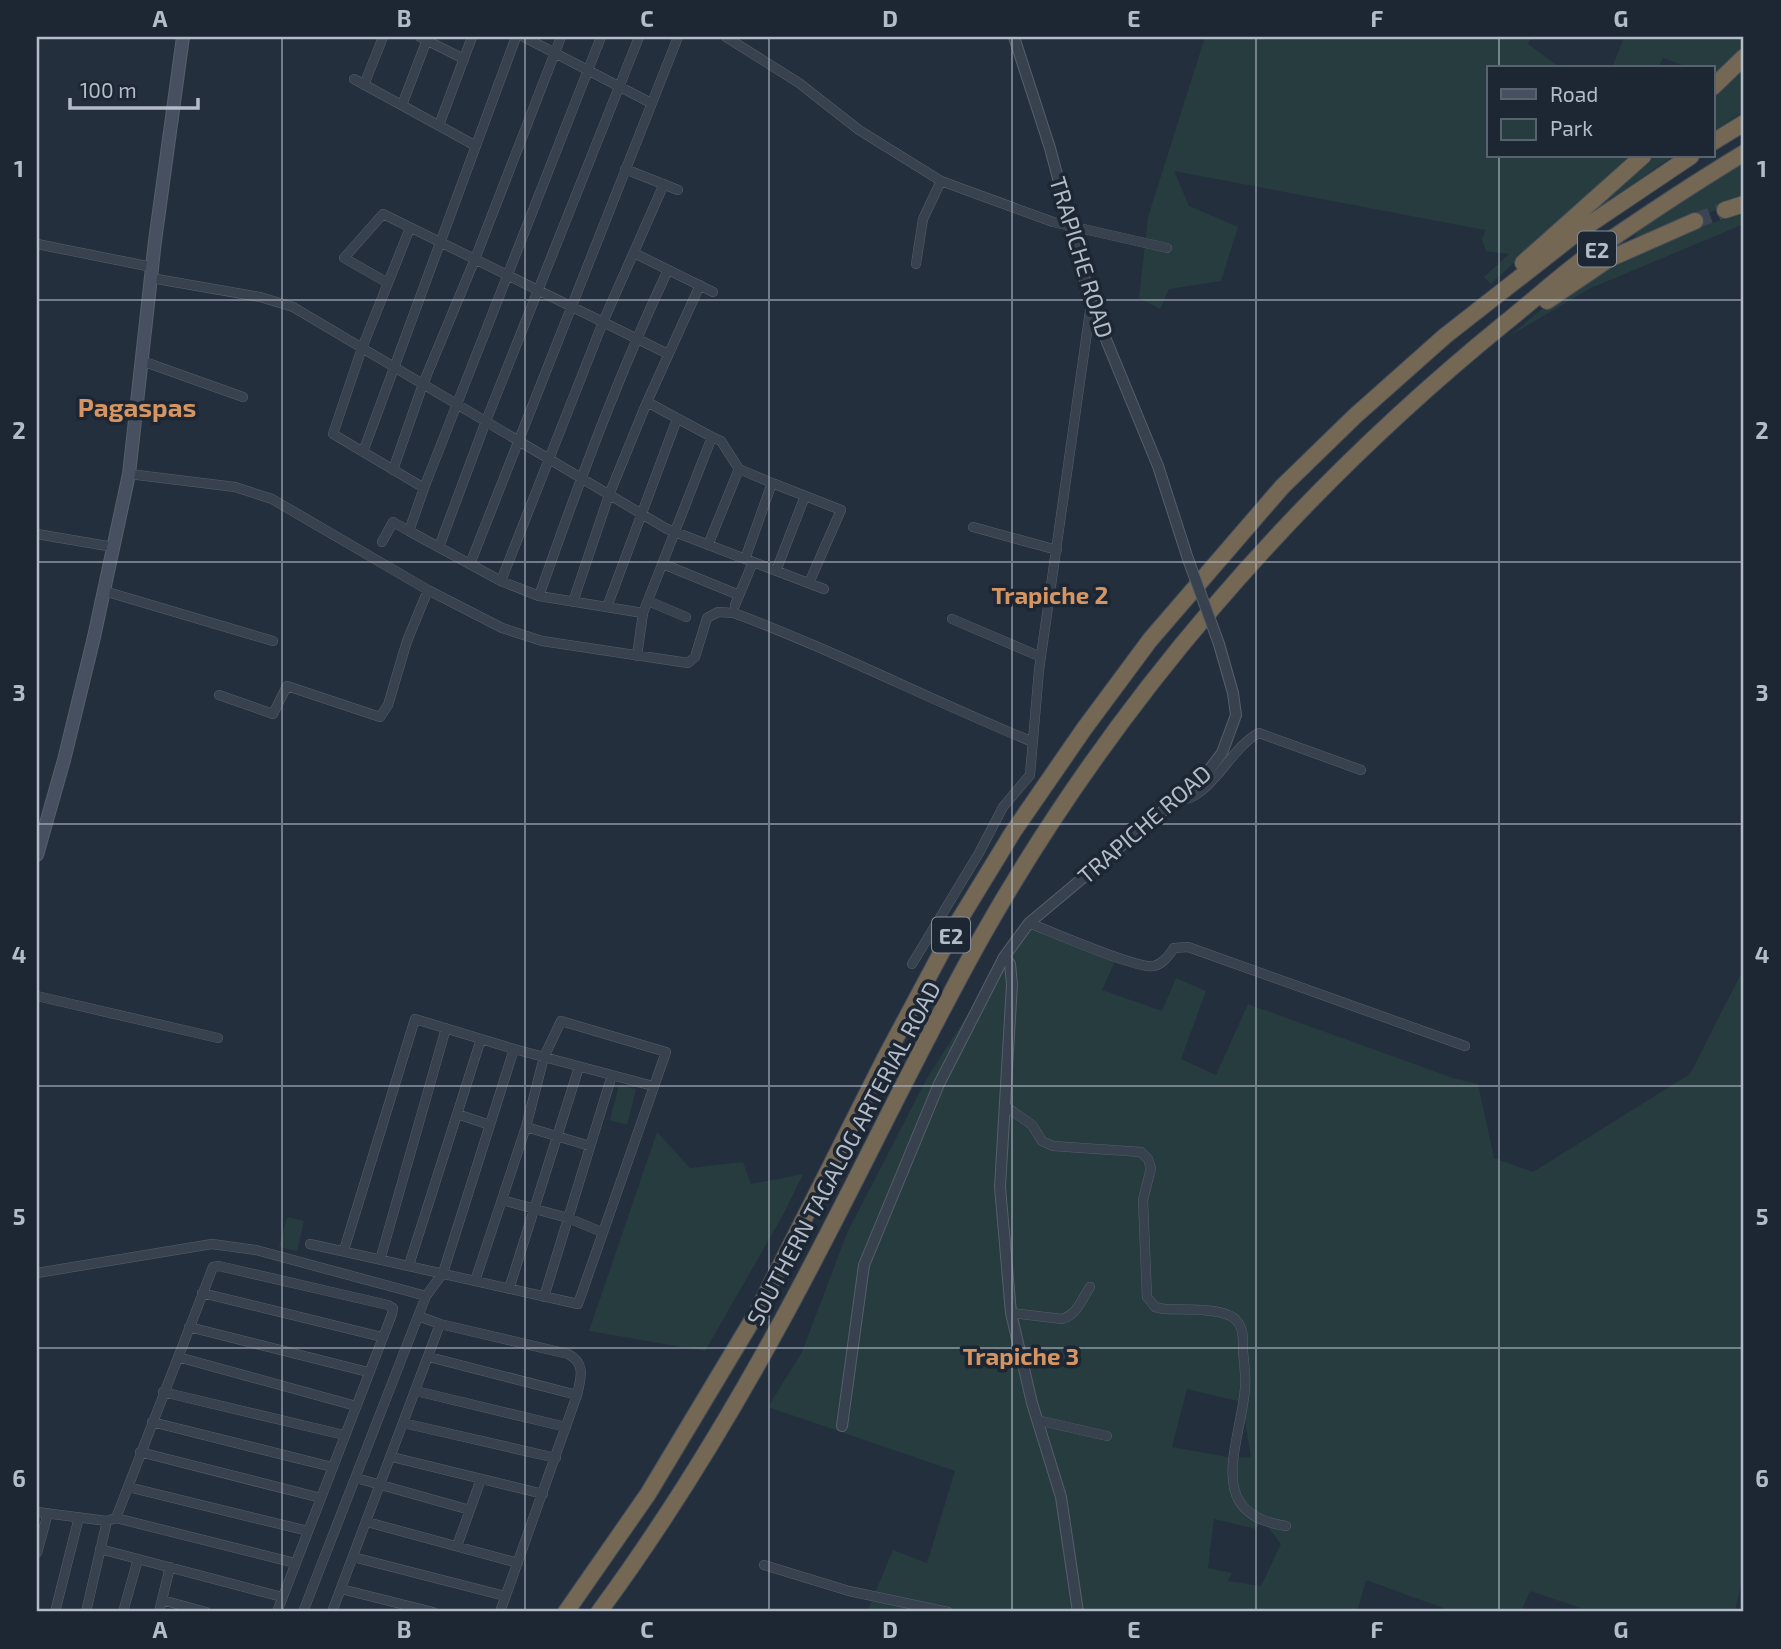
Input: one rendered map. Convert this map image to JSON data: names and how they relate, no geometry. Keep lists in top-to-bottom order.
{
  "streets": {
    "highway": ["E2", "SOUTHERN TAGALOG ARTERIAL ROAD"],
    "street": ["TRAPICHE ROAD"]
  },
  "districts": ["Pagaspas", "Trapiche 2", "Trapiche 3"],
  "legend": ["Road", "Park"],
  "scale_bar": "100 m",
  "grid": {
    "columns": [
      "A",
      "B",
      "C",
      "D",
      "E",
      "F",
      "G"
    ],
    "rows": [
      "1",
      "2",
      "3",
      "4",
      "5",
      "6"
    ]
  }
}
